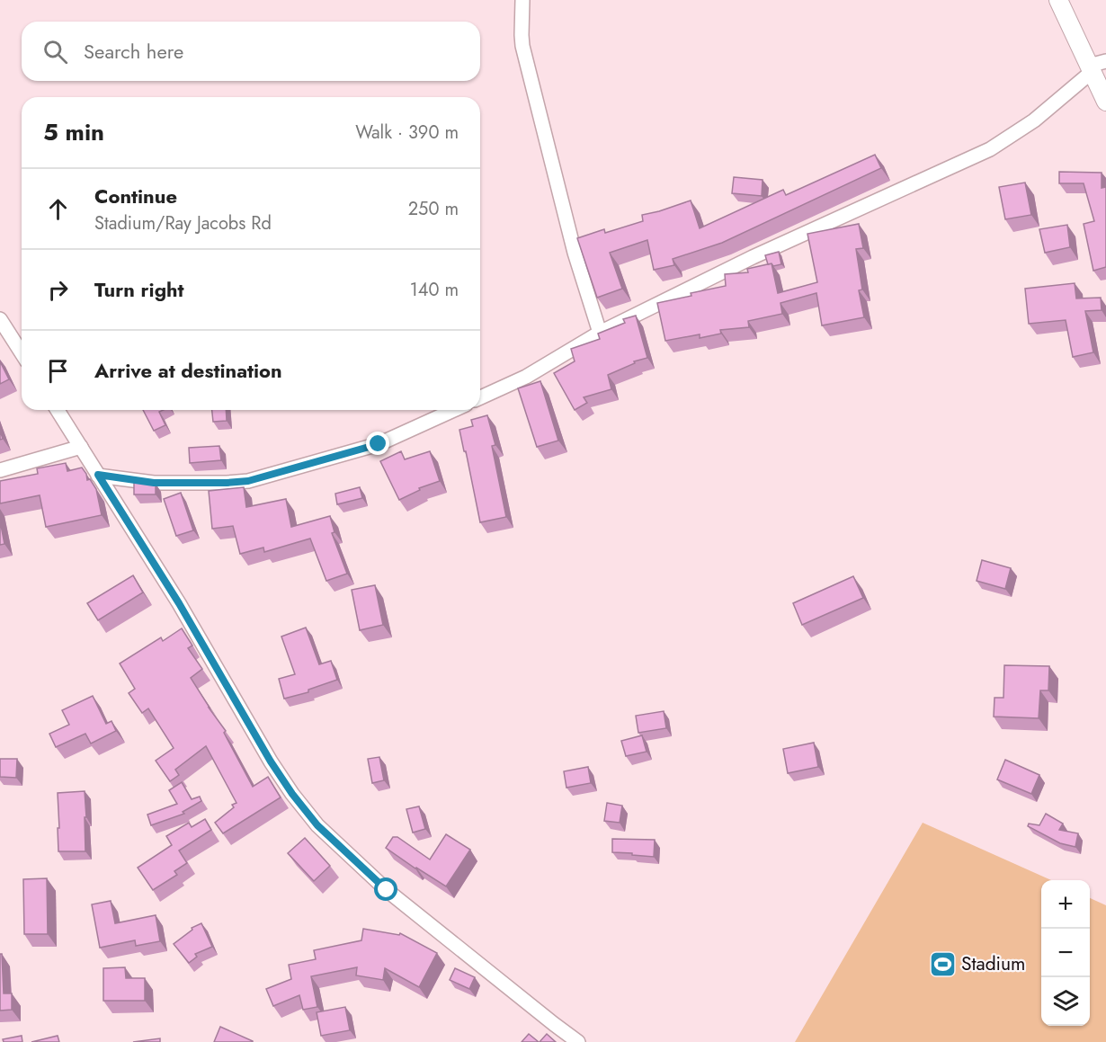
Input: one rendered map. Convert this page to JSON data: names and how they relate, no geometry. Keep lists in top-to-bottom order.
{
  "places": {
    "sports": ["Stadium"]
  },
  "page": {
    "search": "Search here",
    "heading": ["5 min", "Walk · 390 m"],
    "list": [
      ["Continue", "Stadium/Ray Jacobs Rd", "250 m"],
      ["Turn right", "140 m"],
      "Arrive at destination"
    ],
    "map_buttons": ["+", "−"]
  }
}
